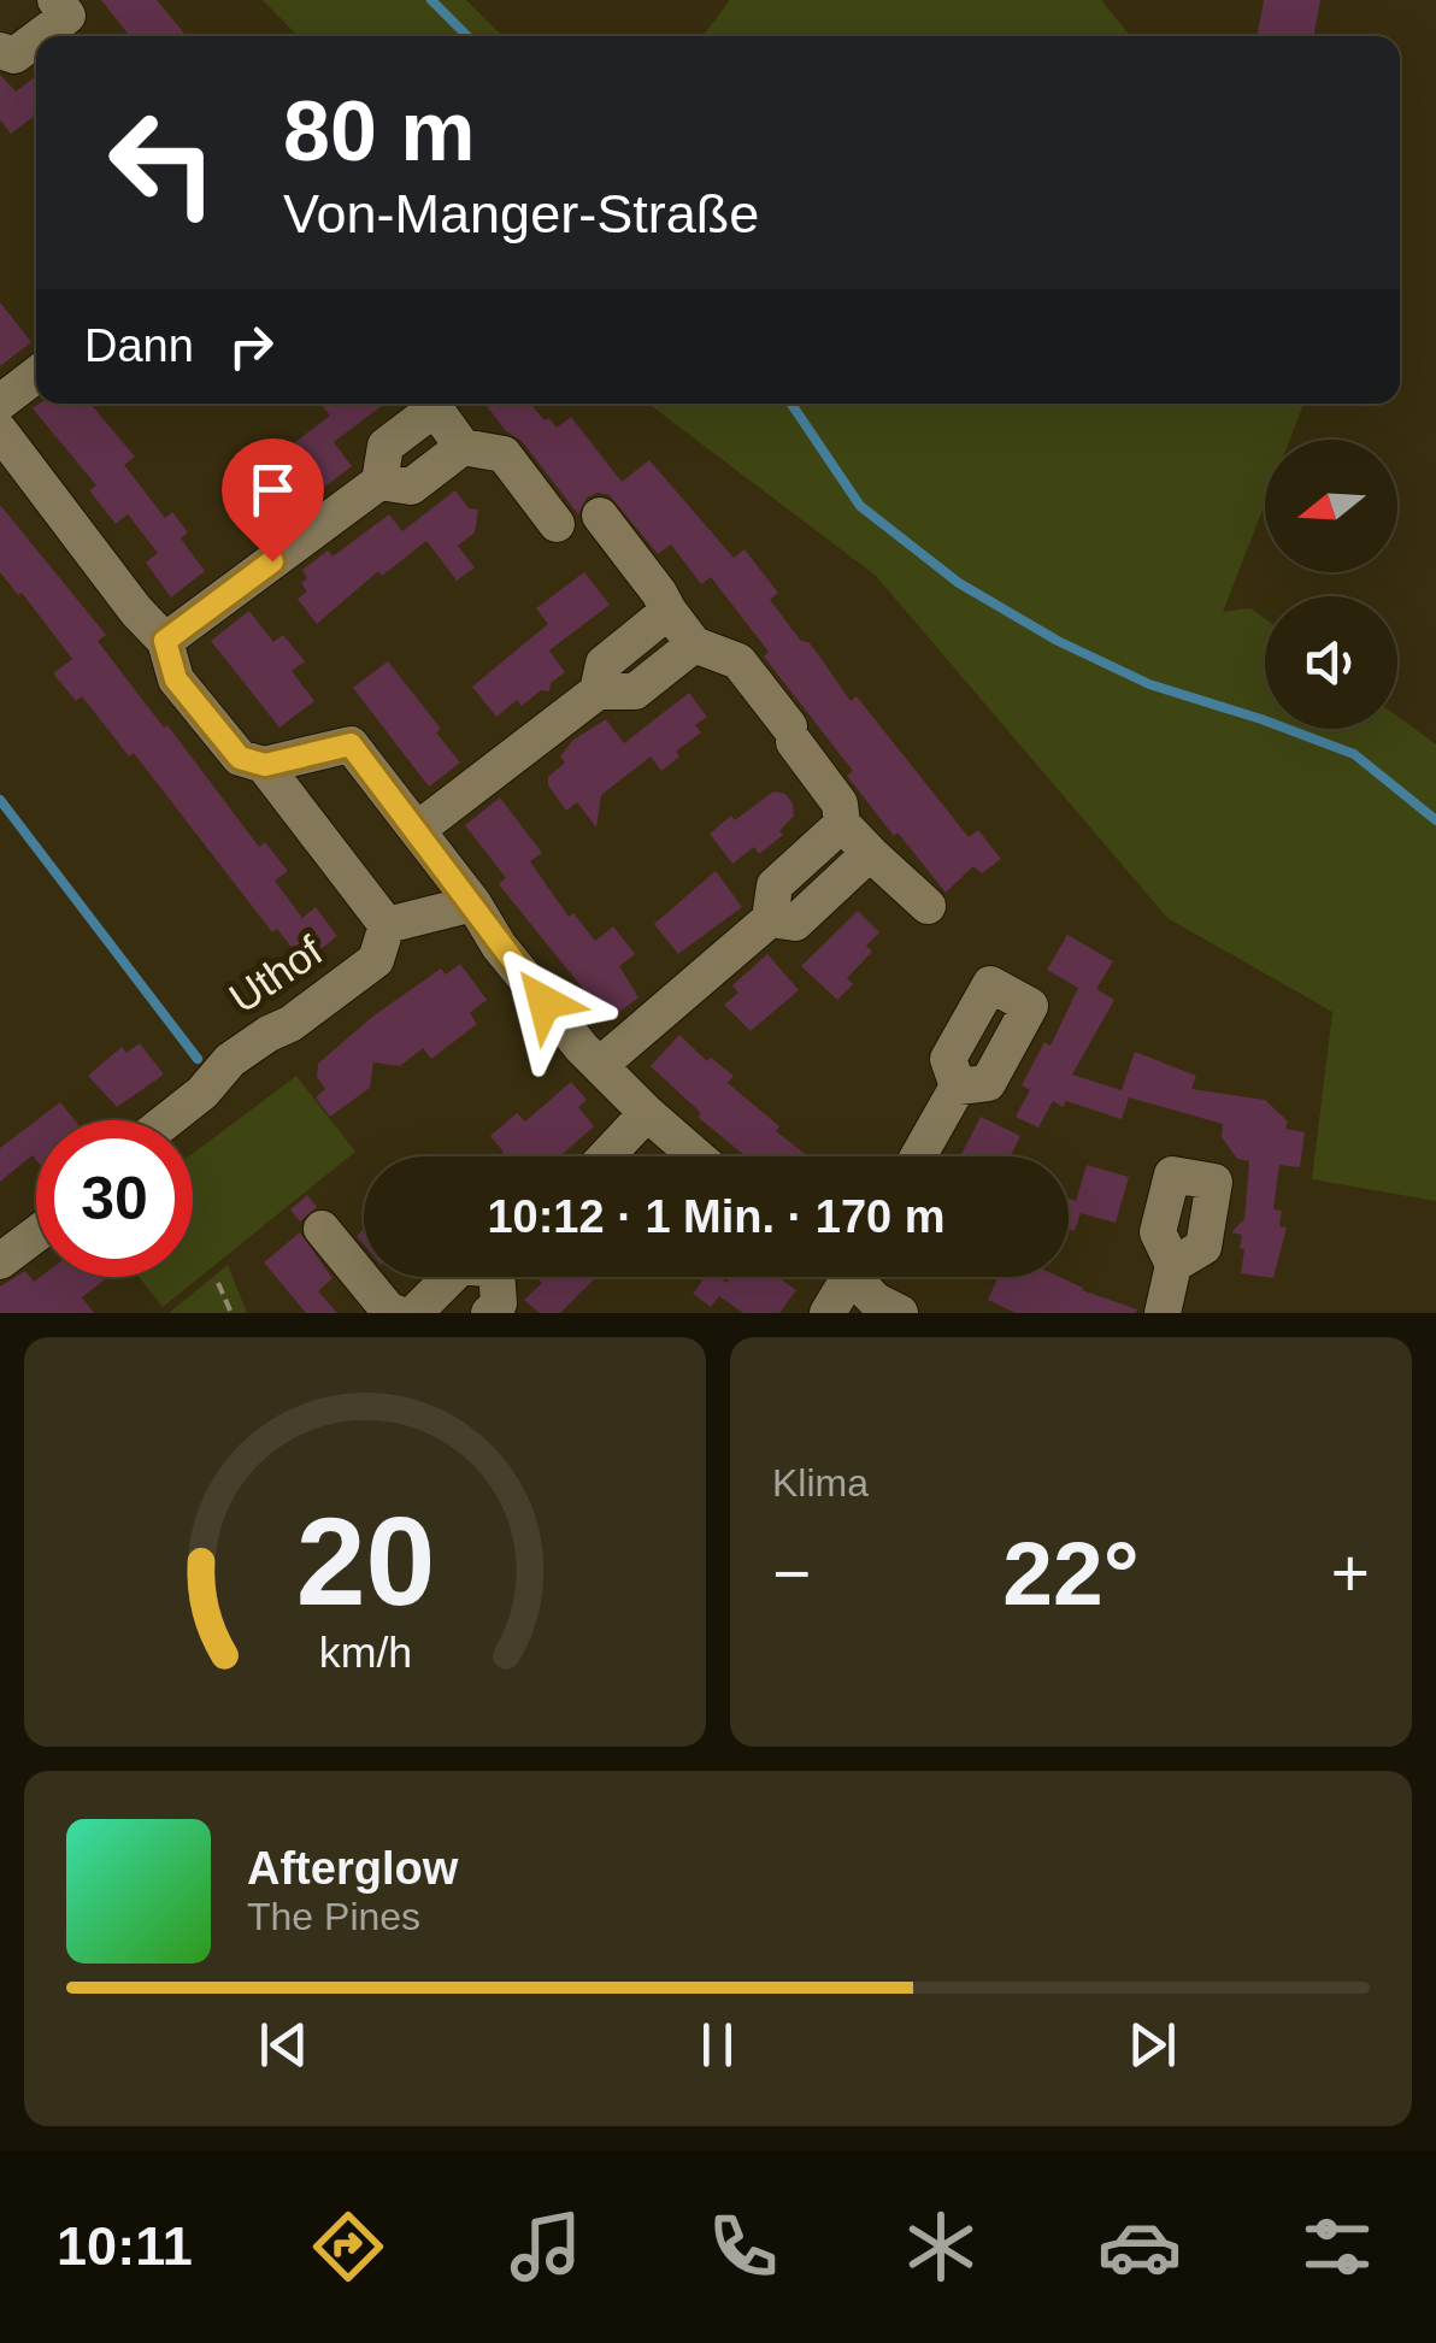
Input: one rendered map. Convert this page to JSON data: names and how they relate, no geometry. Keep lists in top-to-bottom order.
{
  "streets": {
    "street": ["Uthof"]
  },
  "north": "left",
  "page": {
    "turn": ["80 m", "Von-Manger-Straße"],
    "then": "Dann",
    "limit": "30",
    "trip": "10:12 · 1 Min. · 170 m",
    "tile": "Klima",
    "heat": ["−", "22°", "+"],
    "song": ["Afterglow", "The Pines"],
    "tabs": "10:11",
    "gauge": ["20", "km/h"]
  }
}
